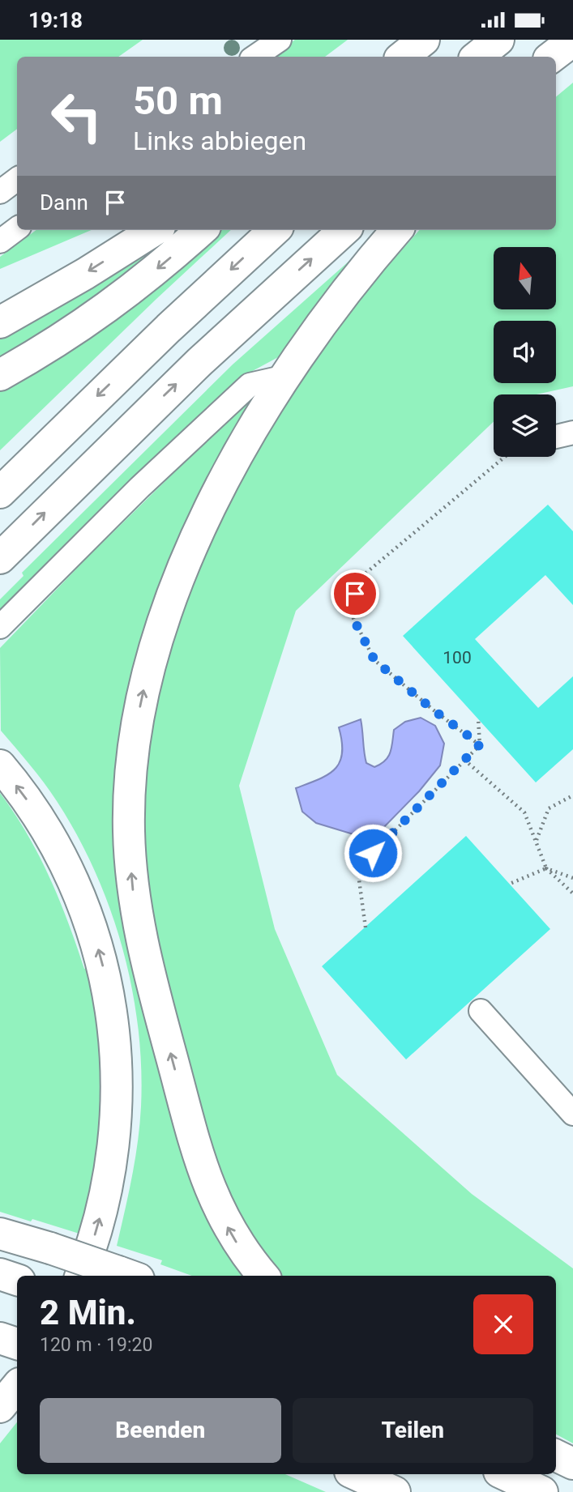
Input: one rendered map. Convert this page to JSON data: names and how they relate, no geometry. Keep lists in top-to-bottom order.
{
  "house_numbers": ["100"],
  "north": "top",
  "page": {
    "status": "19:18",
    "turn": ["50 m", "Links abbiegen"],
    "then": "Dann",
    "heading": ["2 Min.", "120 m · 19:20"],
    "buttons": ["Beenden", "Teilen"]
  }
}
